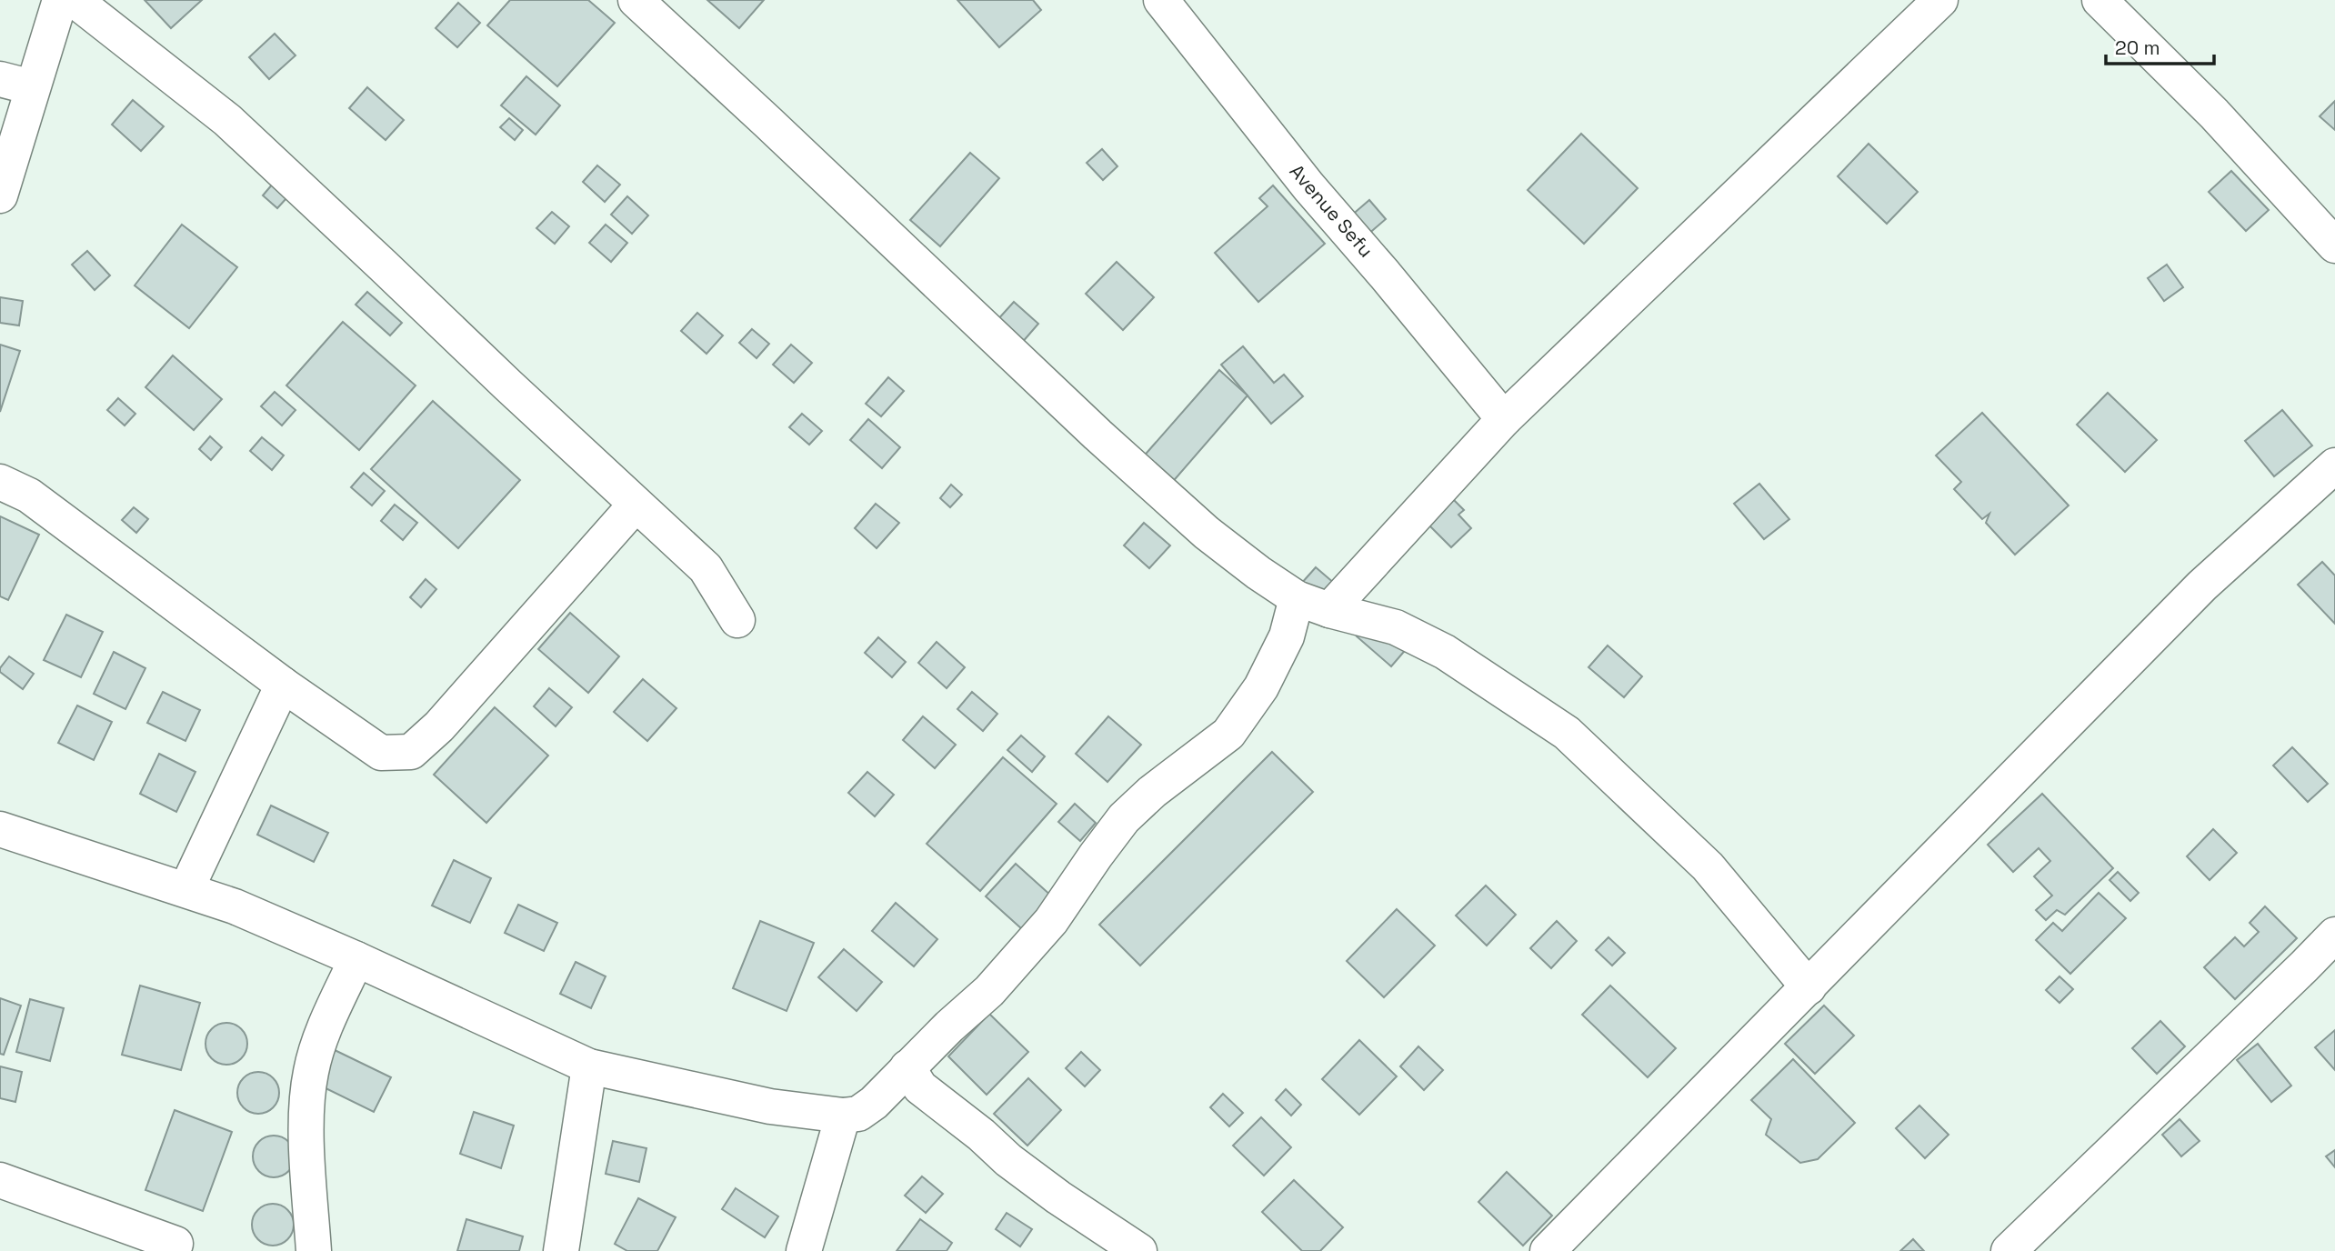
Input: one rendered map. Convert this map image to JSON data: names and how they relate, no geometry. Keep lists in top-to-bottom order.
{
  "streets": {
    "street": ["Avenue Sefu"]
  },
  "scale_bar": "20 m"
}
